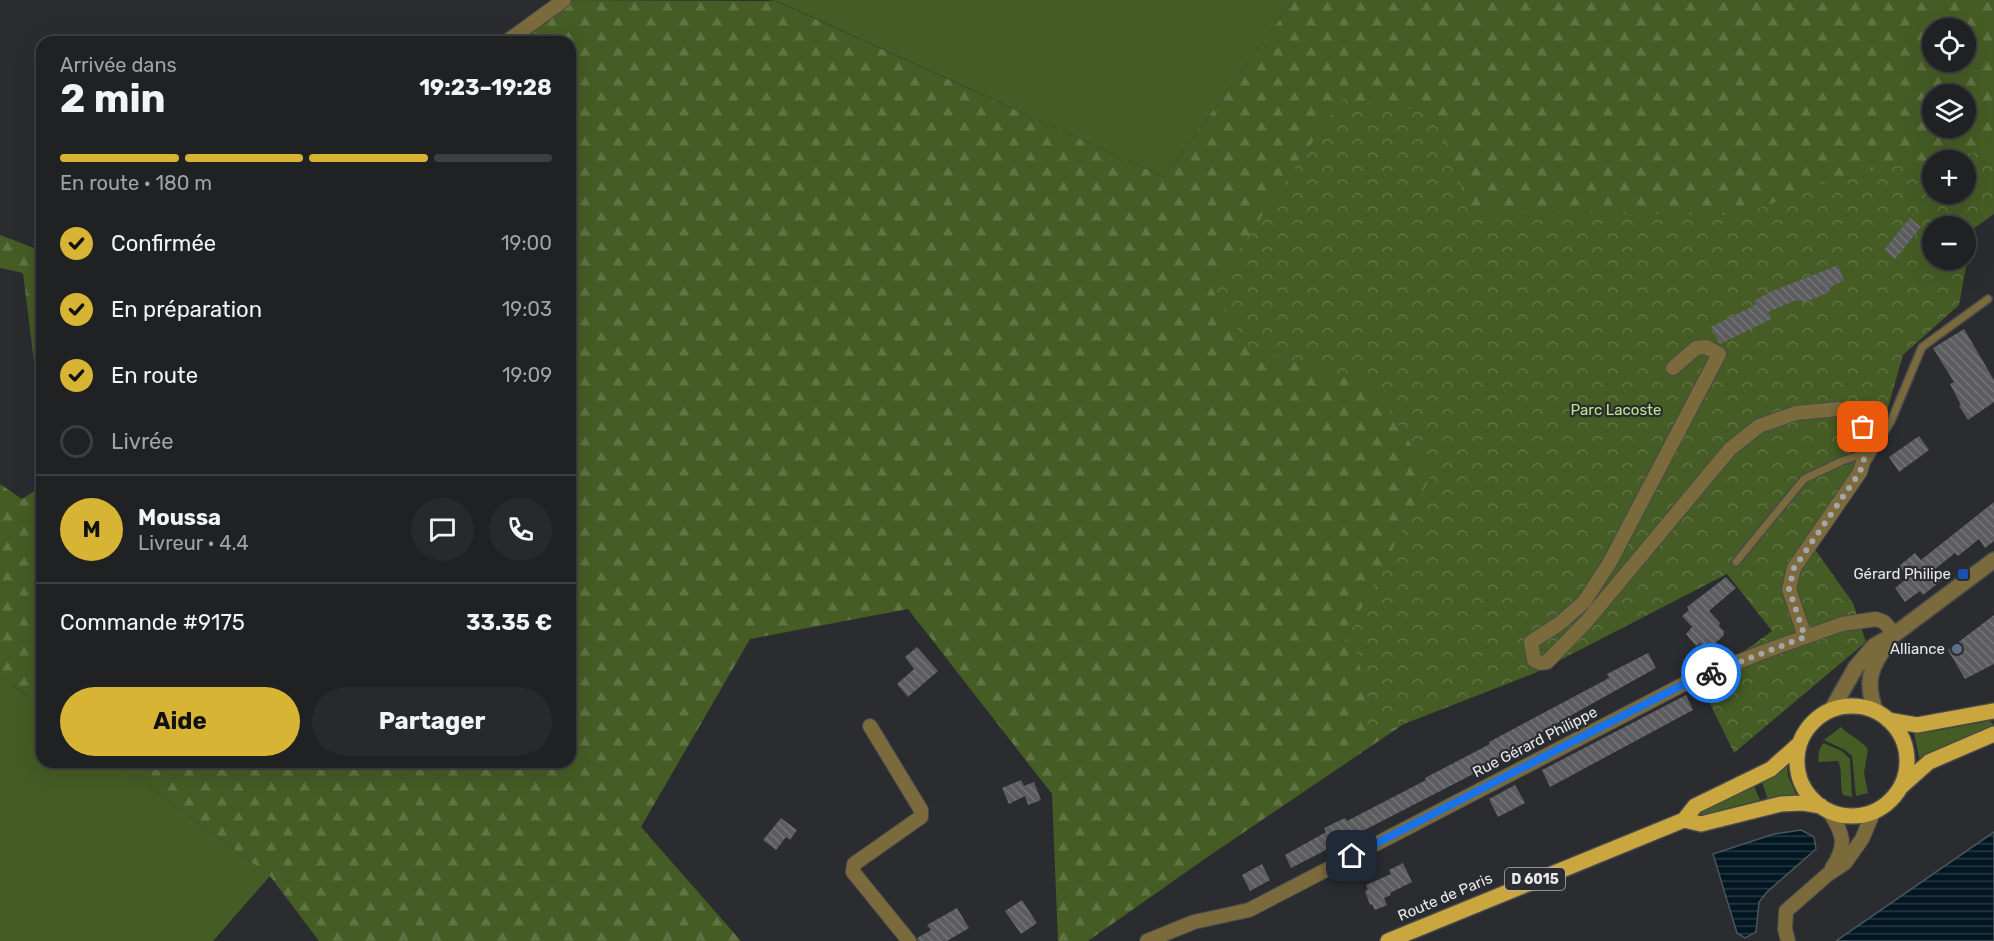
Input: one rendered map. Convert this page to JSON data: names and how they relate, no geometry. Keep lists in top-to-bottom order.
{
  "streets": {
    "main road": ["D 6015", "Route de Paris"],
    "street": ["Rue Gérard Philippe"]
  },
  "parks": ["Parc Lacoste"],
  "places": {
    "transit": ["Gérard Philipe"],
    "other": ["Alliance"]
  },
  "page": {
    "map_buttons": ["+", "−"],
    "heading": ["2 min", "Arrivée dans", "19:23–19:28"],
    "panel": [
      "Moussa",
      "Livreur · 4.4",
      "Commande #9175",
      "33.35 €"
    ],
    "bar": "En route · 180 m",
    "list": [
      ["Confirmée", "19:00"],
      ["En préparation", "19:03"],
      ["En route", "19:09"],
      "Livrée"
    ],
    "round": "M",
    "buttons": ["Aide", "Partager"]
  }
}
